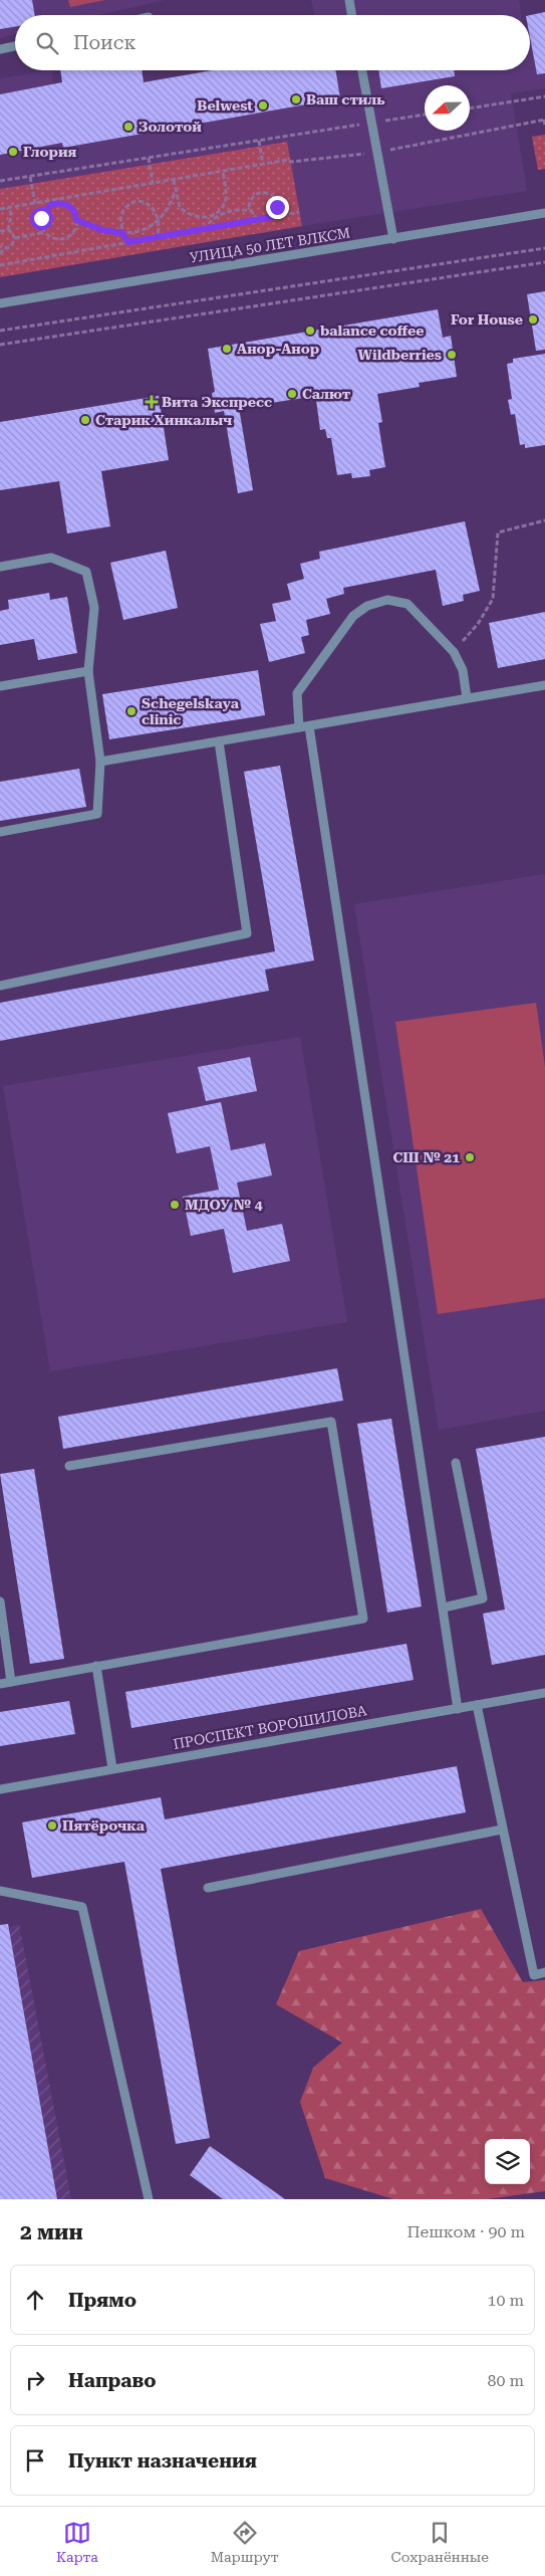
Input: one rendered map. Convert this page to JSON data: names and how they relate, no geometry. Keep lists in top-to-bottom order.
{
  "streets": {
    "street": ["УЛИЦА 50 ЛЕТ ВЛКСМ", "ПРОСПЕКТ ВОРОШИЛОВА"]
  },
  "places": {
    "other": [
      "Ваш стиль",
      "Belwest",
      "Золотой",
      "Глория",
      "For House",
      "balance coffee",
      "Анор-Анор",
      "Wildberries",
      "Салют",
      "Старик Хинкалыч",
      "Schegelskaya clinic",
      "СШ № 21",
      "МДОУ № 4",
      "Пятёрочка"
    ],
    "health": ["Вита Экспресс"]
  },
  "north": "left",
  "page": {
    "search": "Поиск",
    "heading": ["2 мин", "Пешком · 90 m"],
    "list": [
      ["Прямо", "10 m"],
      ["Направо", "80 m"],
      "Пункт назначения"
    ],
    "nav": ["Карта", "Маршрут", "Сохранённые"]
  }
}
